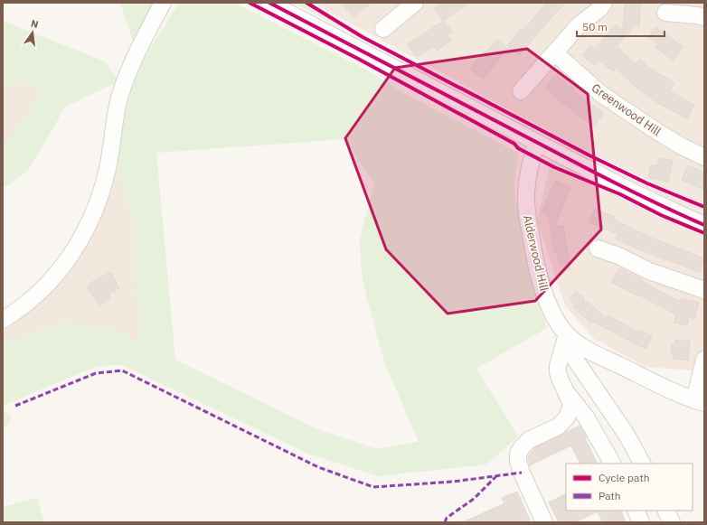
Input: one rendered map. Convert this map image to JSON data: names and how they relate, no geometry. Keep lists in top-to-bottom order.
{
  "streets": {
    "street": ["Greenwood Hill", "Alderwood Hill"]
  },
  "legend": ["Cycle path", "Path"],
  "scale_bar": "50 m",
  "north": "top"
}
